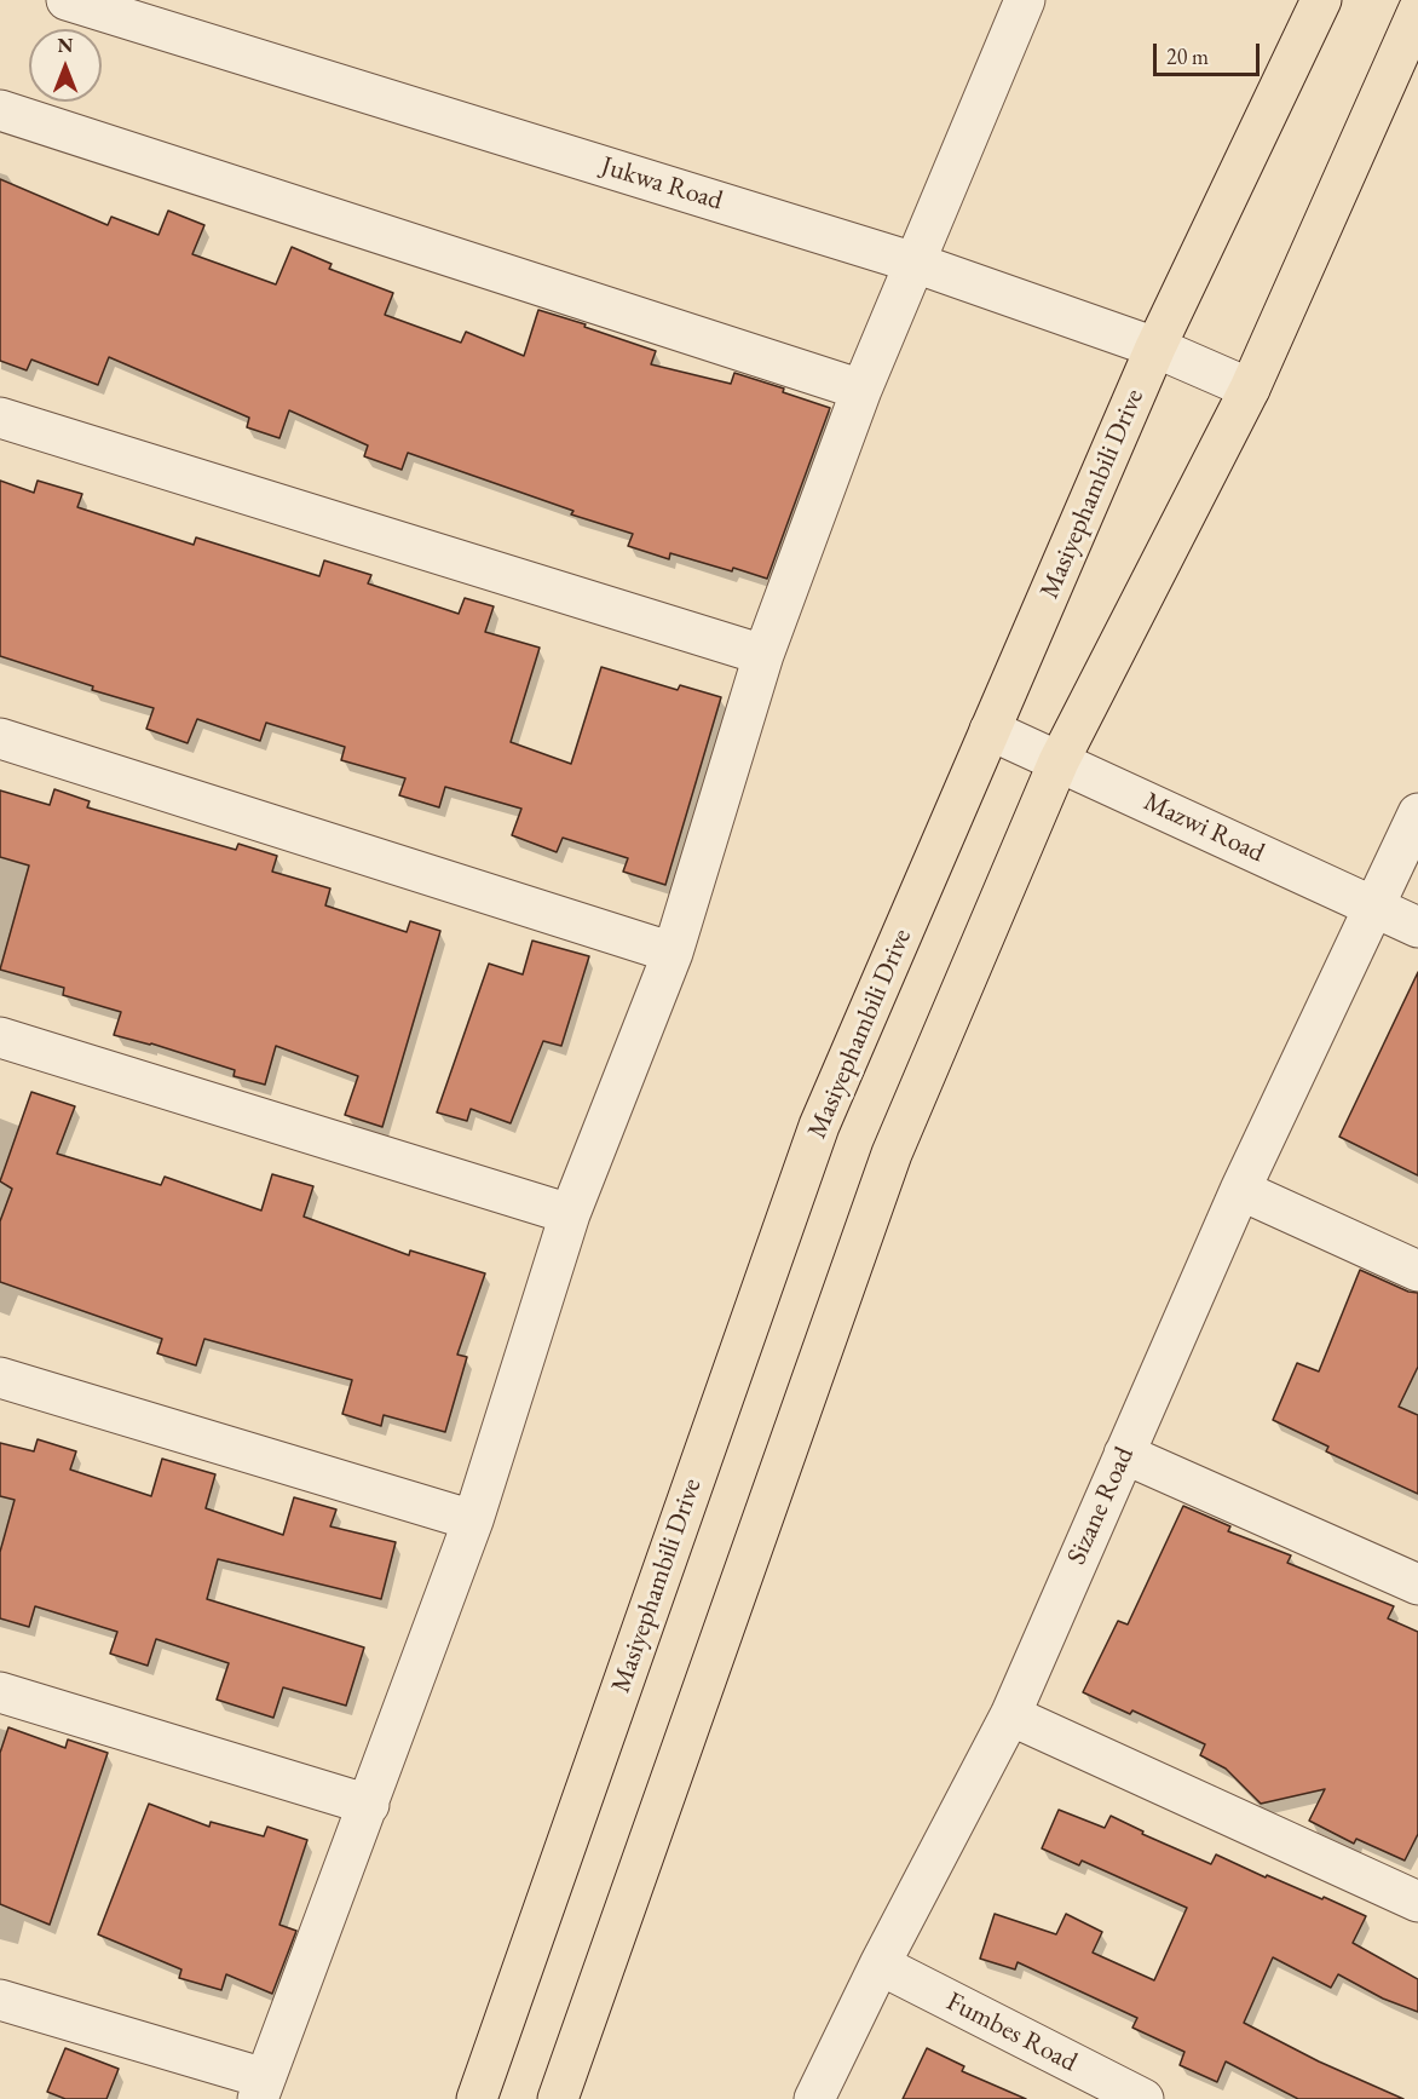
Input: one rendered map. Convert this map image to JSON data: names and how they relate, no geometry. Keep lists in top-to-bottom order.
{
  "streets": {
    "main road": ["Masiyephambili Drive"],
    "street": [
      "Jukwa Road",
      "Mazwi Road",
      "Sizane Road",
      "Fumbes Road"
    ]
  },
  "crossings": [
    ["Jukwa Road", "Masiyephambili Drive"],
    ["Masiyephambili Drive", "Mazwi Road"],
    ["Mazwi Road", "Sizane Road"],
    ["Sizane Road", "Fumbes Road"]
  ],
  "scale_bar": "20 m",
  "north": "top"
}
